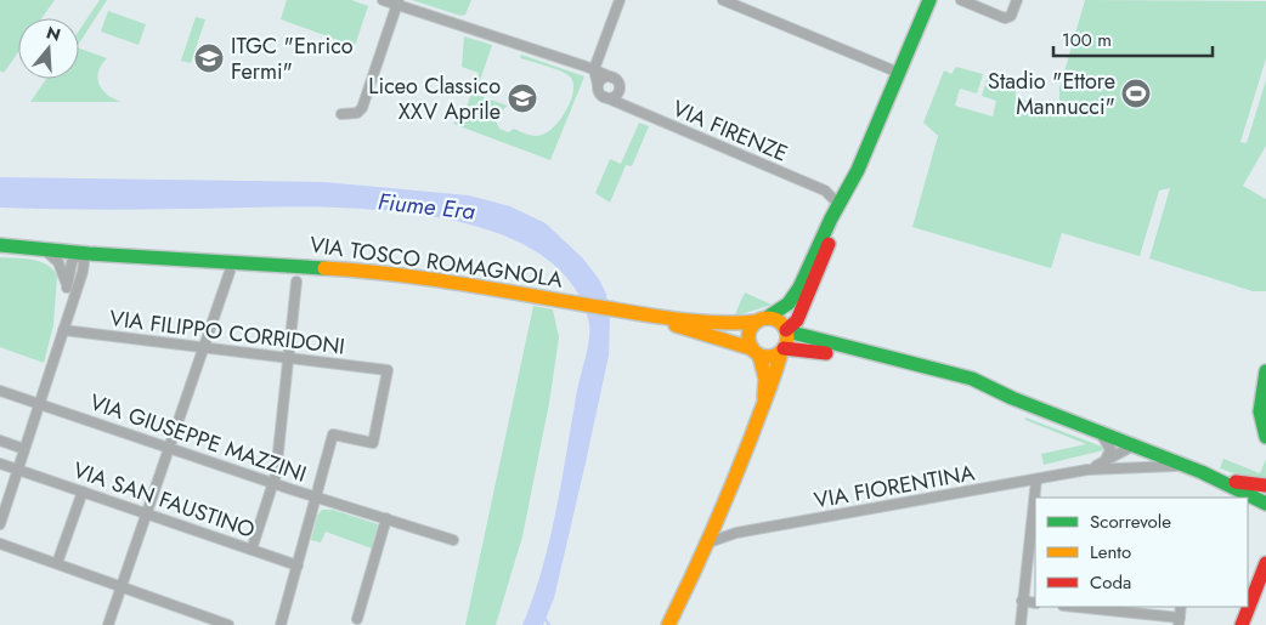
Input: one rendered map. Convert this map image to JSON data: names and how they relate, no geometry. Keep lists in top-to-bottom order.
{
  "streets": {
    "main road": ["VIA TOSCO ROMAGNOLA"],
    "street": [
      "VIA FIRENZE",
      "VIA FILIPPO CORRIDONI",
      "VIA GIUSEPPE MAZZINI",
      "VIA FIORENTINA",
      "VIA SAN FAUSTINO"
    ]
  },
  "crossings": [
    ["VIA FILIPPO CORRIDONI", "VIA GIUSEPPE MAZZINI"]
  ],
  "water": ["Fiume Era"],
  "places": {
    "school or university": ["ITGC \"Enrico Fermi\"", "Liceo Classico XXV Aprile"],
    "sports": ["Stadio \"Ettore Mannucci\""]
  },
  "legend": ["Scorrevole", "Lento", "Coda"],
  "scale_bar": "100 m",
  "north": "top"
}
